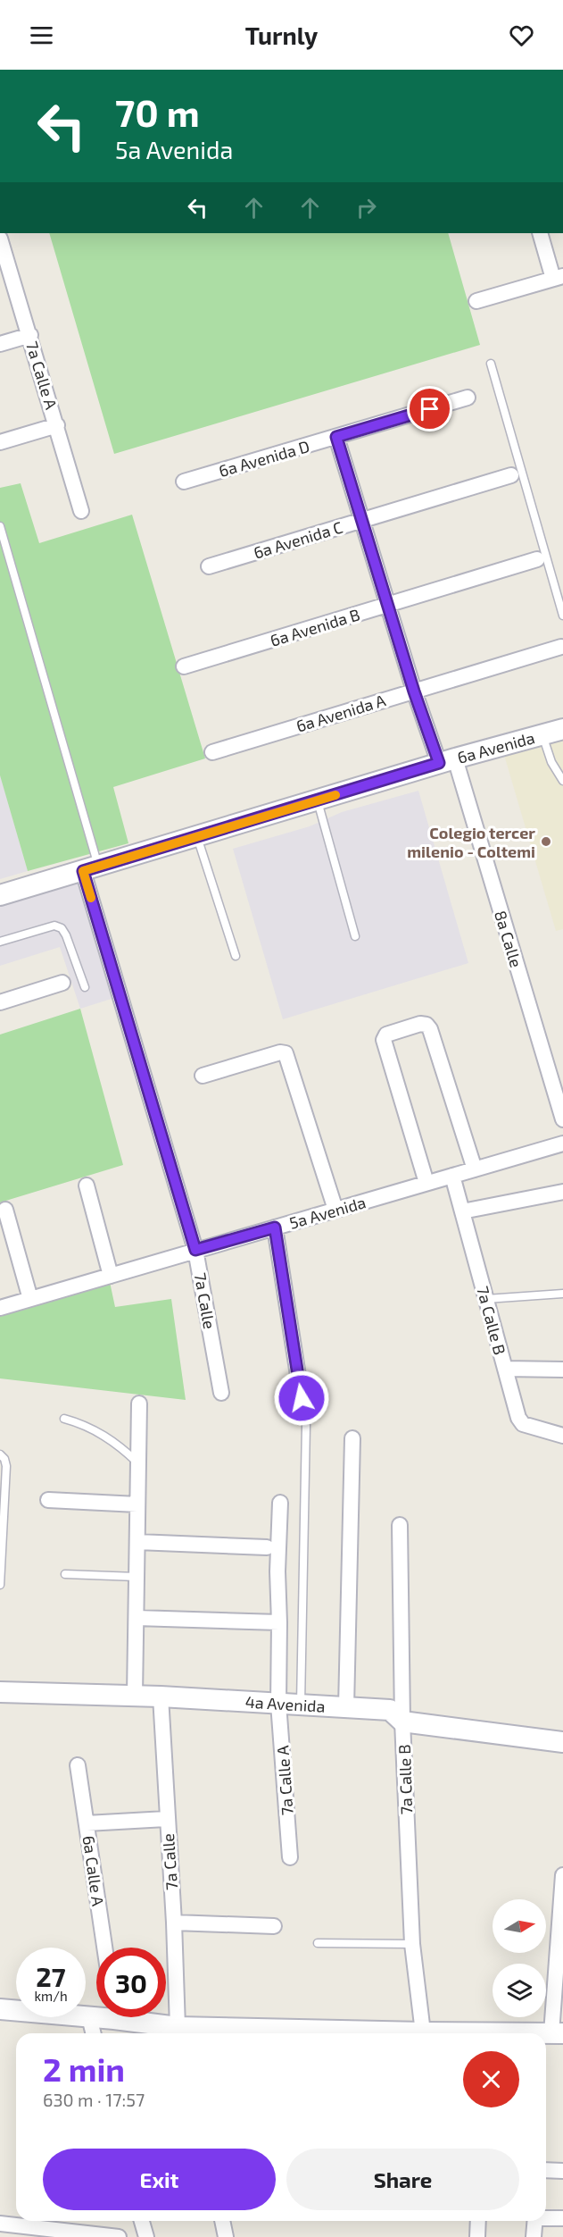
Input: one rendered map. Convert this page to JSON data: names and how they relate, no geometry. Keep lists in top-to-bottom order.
{
  "streets": {
    "street": [
      "7a Calle A",
      "6a Avenida D",
      "6a Avenida C",
      "6a Avenida B",
      "6a Avenida A",
      "6a Avenida",
      "8a Calle",
      "5a Avenida",
      "7a Calle",
      "7a Calle B",
      "4a Avenida",
      "6a Calle A"
    ]
  },
  "crossings": [
    ["7a Calle A", "4a Avenida"],
    ["6a Avenida D", "8a Calle"],
    ["6a Avenida C", "8a Calle"],
    ["6a Avenida B", "8a Calle"],
    ["6a Avenida A", "8a Calle"],
    ["6a Avenida", "8a Calle"],
    ["6a Avenida", "7a Calle"],
    ["5a Avenida", "7a Calle"],
    ["5a Avenida", "7a Calle B"],
    ["7a Calle", "4a Avenida"],
    ["7a Calle B", "4a Avenida"]
  ],
  "places": ["Colegio tercer milenio - Coltemi"],
  "north": "right",
  "page": {
    "header": "Turnly",
    "turn": ["70 m", "5a Avenida"],
    "speed": "27 km/h",
    "limit": "30",
    "heading": ["2 min", "630 m · 17:57"],
    "buttons": ["Exit", "Share"]
  }
}
